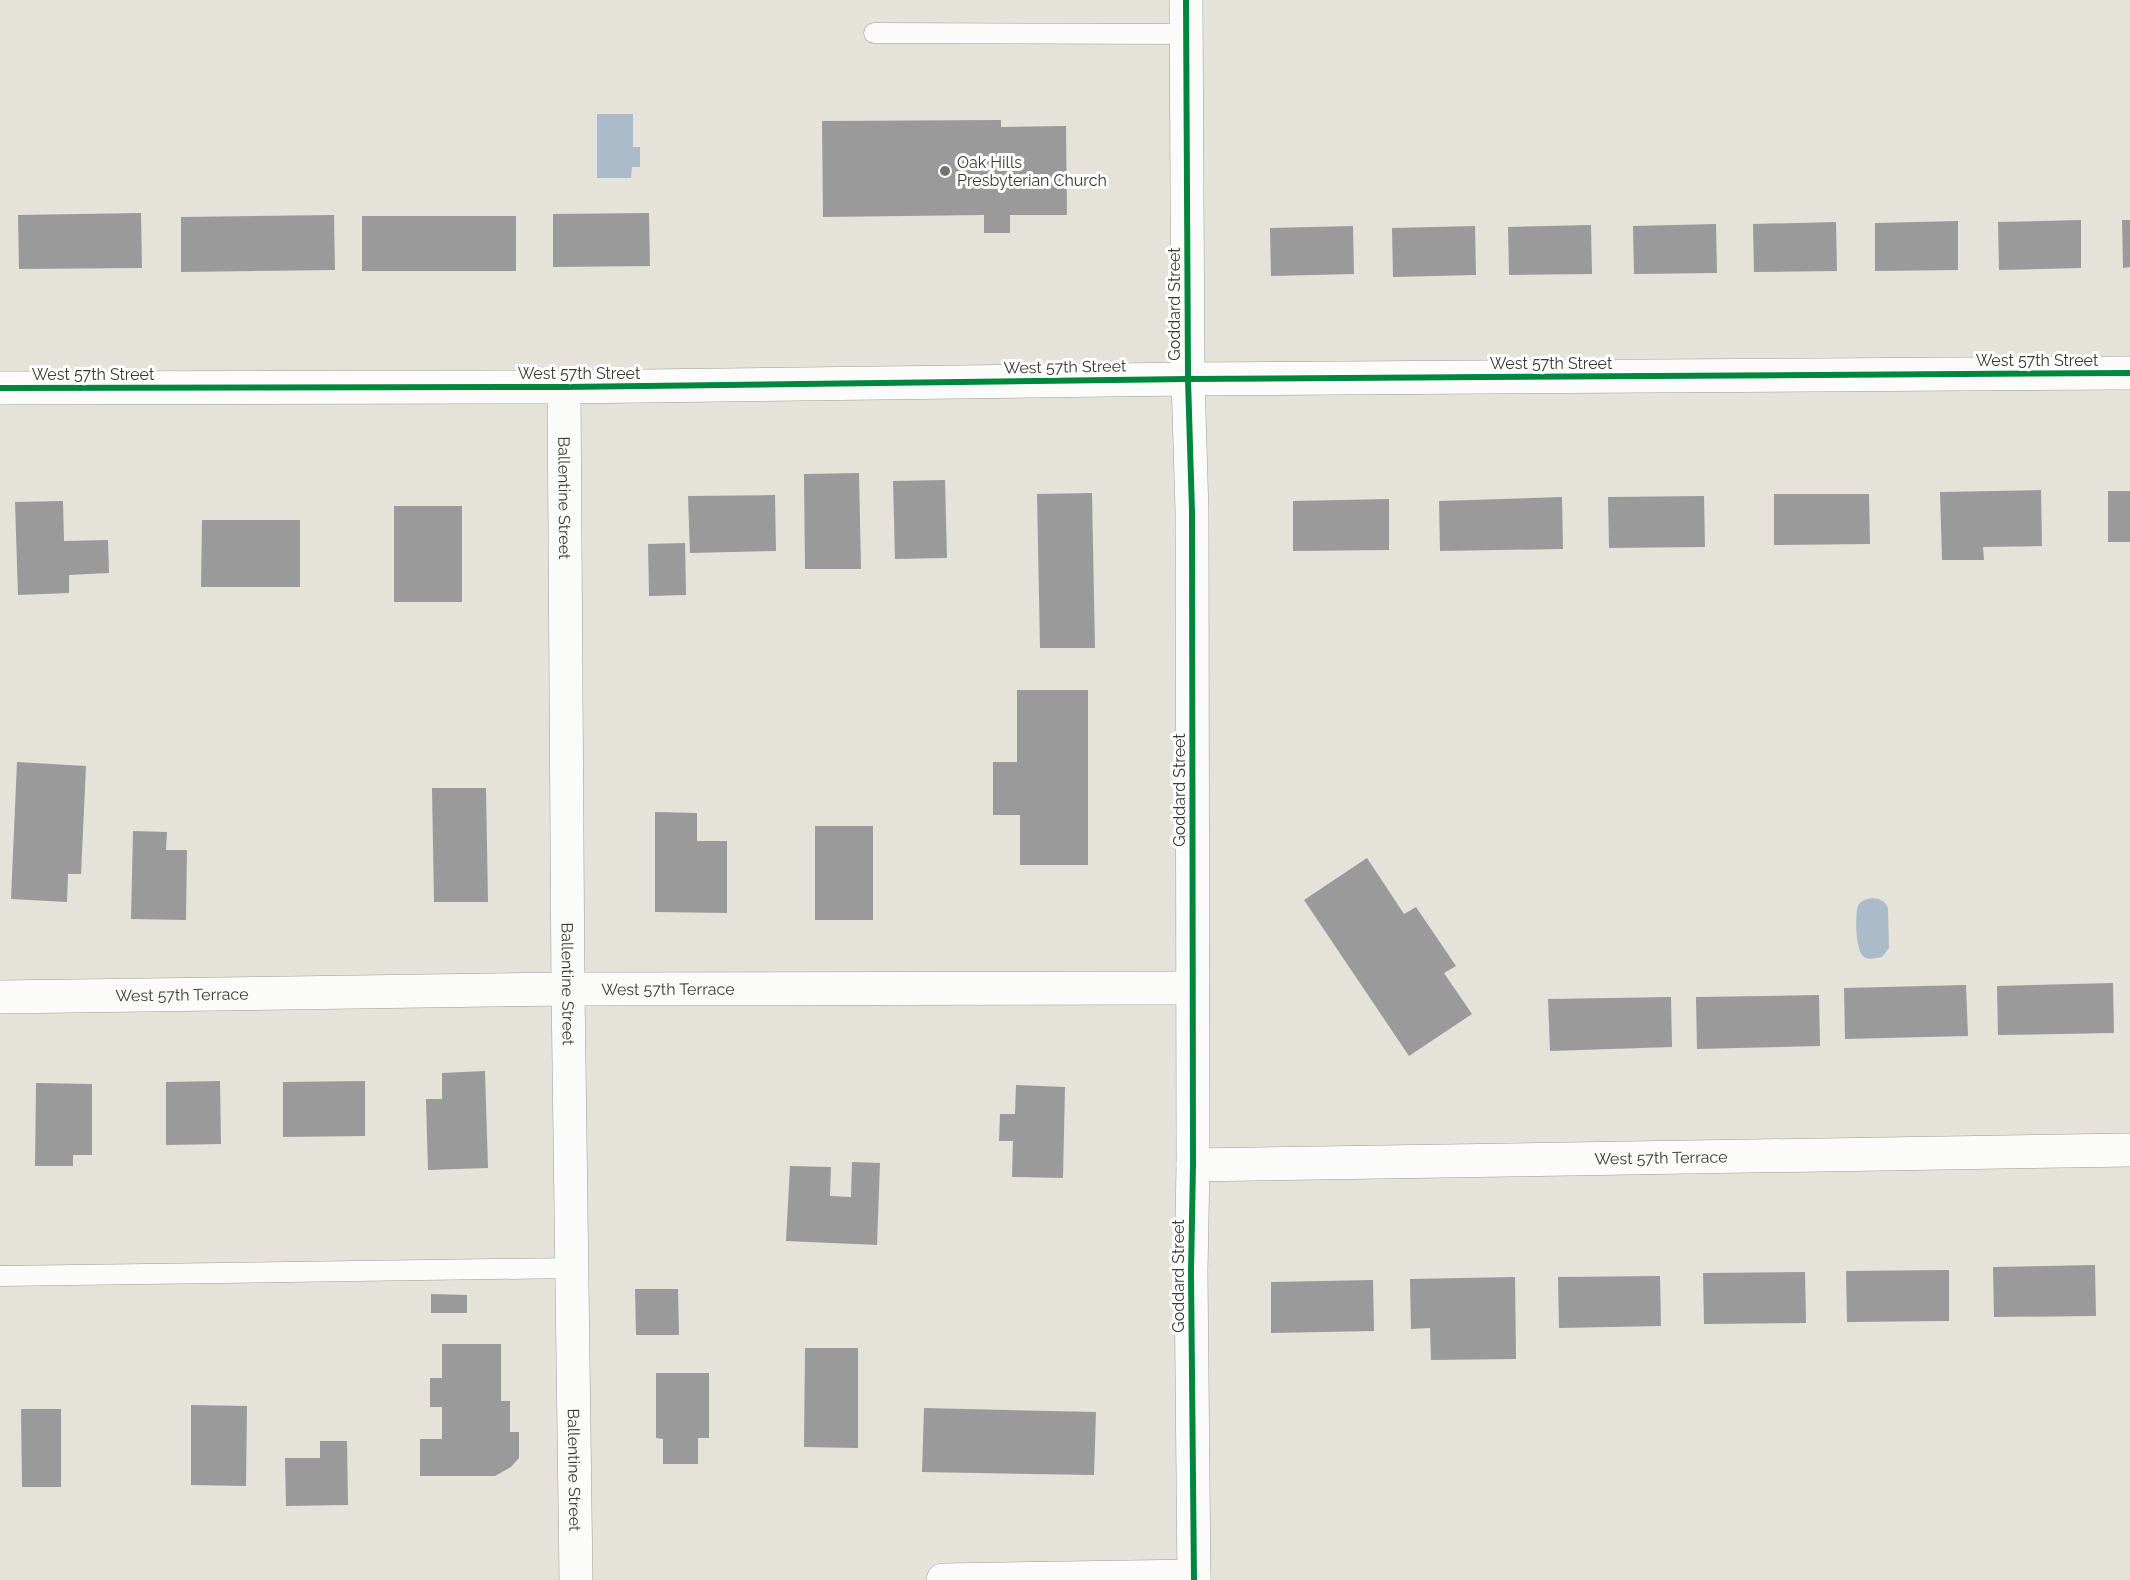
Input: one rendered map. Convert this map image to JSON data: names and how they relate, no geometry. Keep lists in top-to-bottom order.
{
  "streets": {
    "street": [
      "Goddard Street",
      "West 57th Street",
      "Ballentine Street",
      "West 57th Terrace"
    ]
  },
  "crossings": [
    ["Goddard Street", "West 57th Street"],
    ["Goddard Street", "West 57th Terrace"],
    ["West 57th Street", "Ballentine Street"],
    ["Ballentine Street", "West 57th Terrace"]
  ],
  "places": ["Oak Hills Presbyterian Church"]
}
